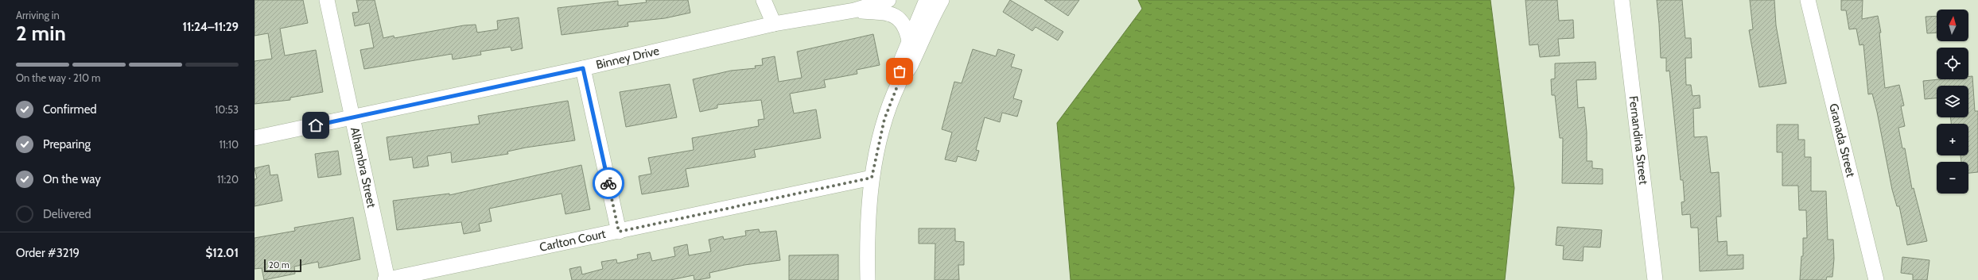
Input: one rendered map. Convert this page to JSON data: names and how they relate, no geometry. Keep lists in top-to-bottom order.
{
  "streets": {
    "street": [
      "Binney Drive",
      "Fernandina Street",
      "Granada Street",
      "Alhambra Street",
      "Carlton Court"
    ]
  },
  "crossings": [
    ["Binney Drive", "Alhambra Street"],
    ["Alhambra Street", "Carlton Court"]
  ],
  "scale_bar": "20 m",
  "north": "top",
  "page": {
    "heading": ["2 min", "Arriving in", "11:24–11:29"],
    "panel": ["Order #3219", "$12.01"],
    "map_buttons": ["+", "−"],
    "bar": "On the way · 210 m",
    "list": [
      ["Confirmed", "10:53"],
      ["Preparing", "11:10"],
      ["On the way", "11:20"],
      "Delivered"
    ],
    "scale": "20 m"
  }
}
